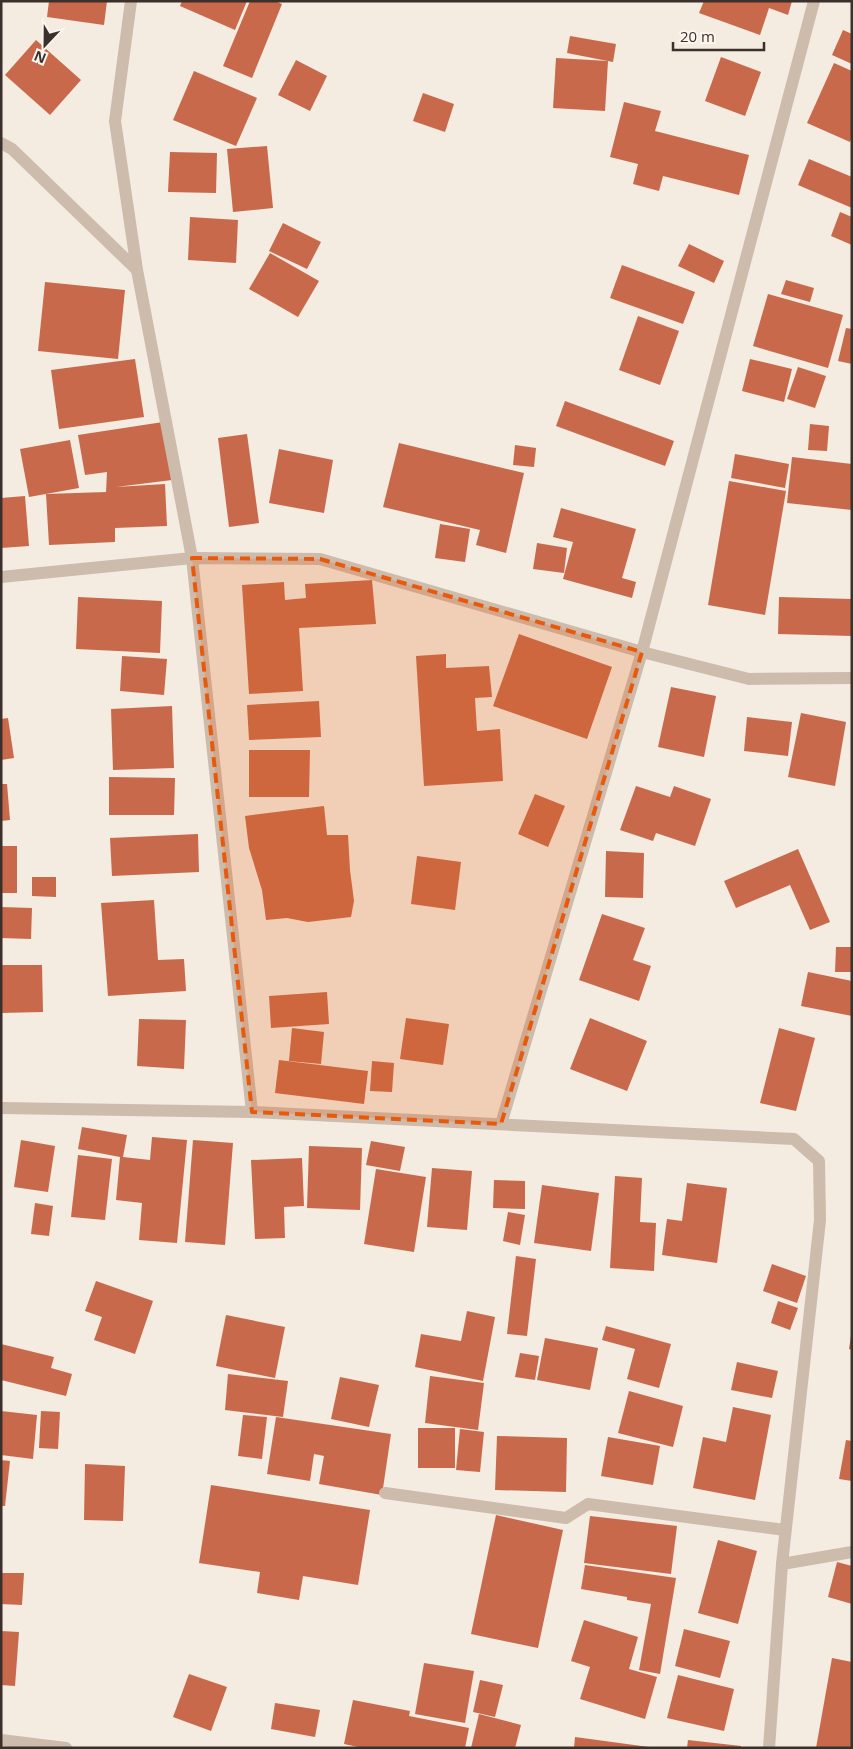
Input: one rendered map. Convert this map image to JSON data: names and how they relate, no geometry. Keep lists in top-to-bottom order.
{
  "scale_bar": "20 m",
  "north": "bottom"
}
